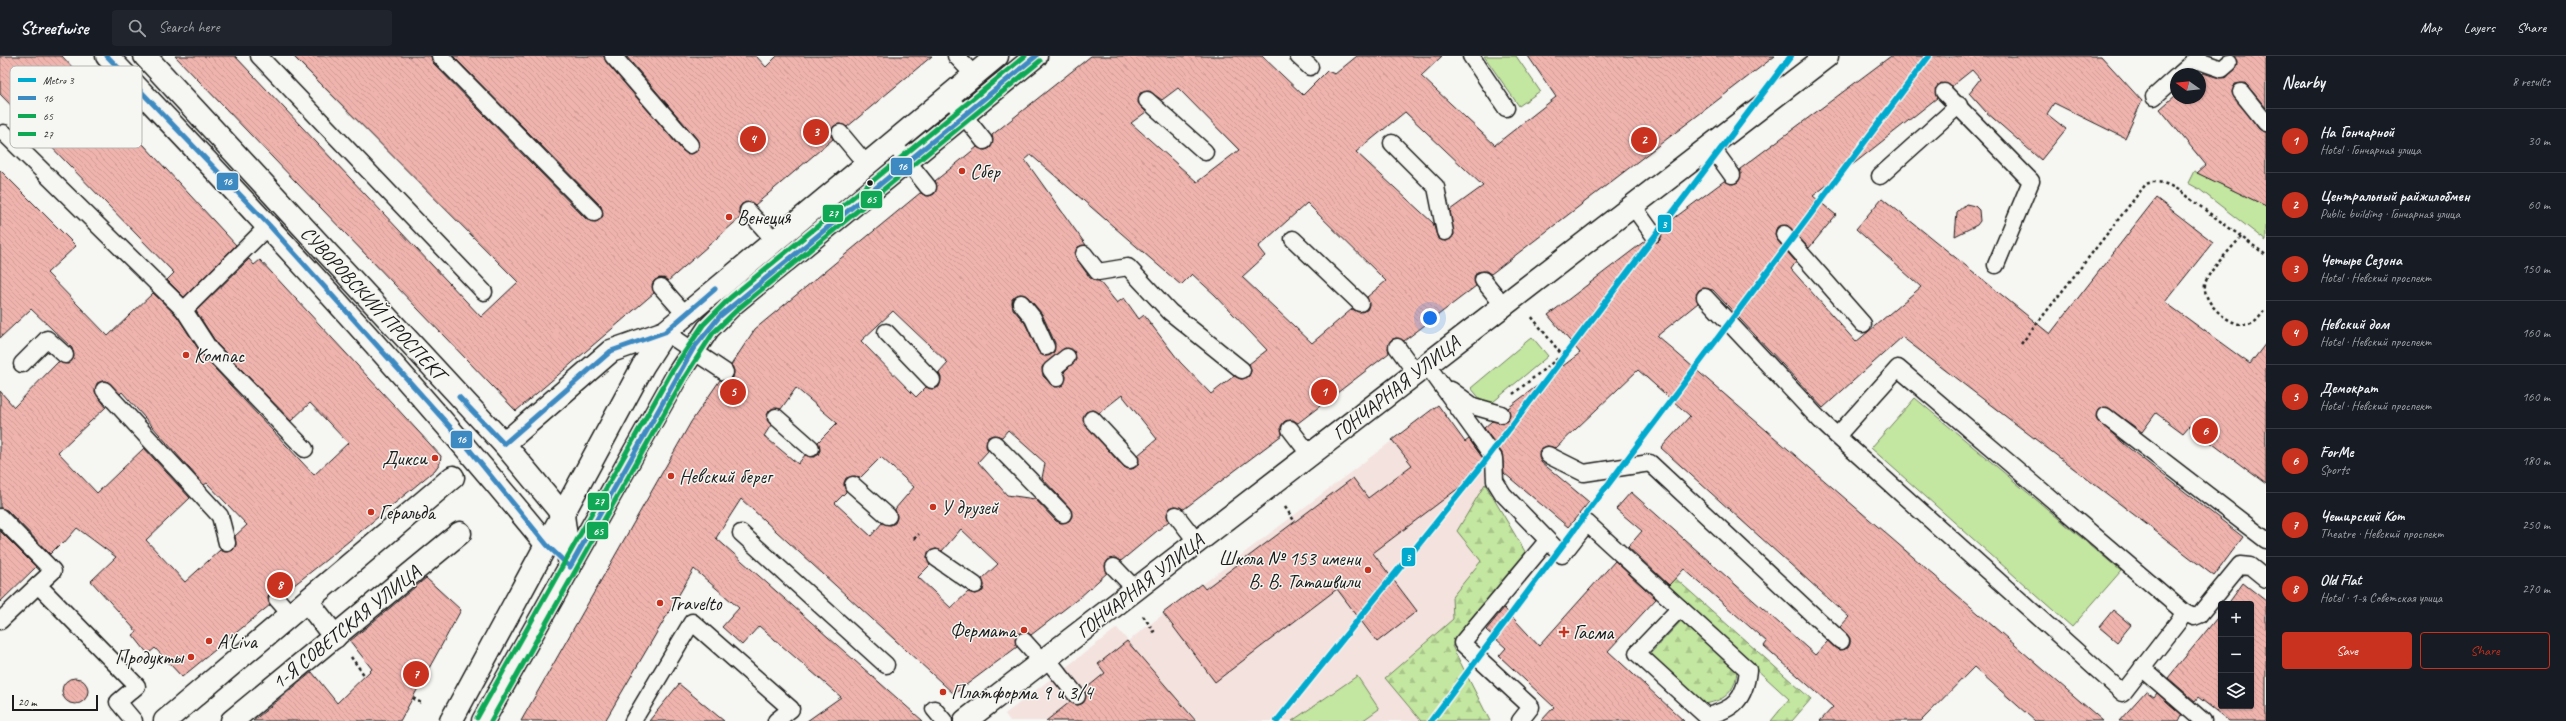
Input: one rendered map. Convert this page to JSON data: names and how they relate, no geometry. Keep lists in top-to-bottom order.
{
  "streets": {
    "main road": ["СУВОРОВСКИЙ ПРОСПЕКТ", "ГОНЧАРНАЯ УЛИЦА", "1-Я СОВЕТСКАЯ УЛИЦА"]
  },
  "places": {
    "other": [
      "Сбер",
      "Венеция",
      "Компас",
      "Дикси",
      "Невский берег",
      "У друзей",
      "Геральда",
      "Школа № 153 имени В. В. Таташвили",
      "Travelto",
      "Фермата",
      "A'Liva",
      "Продукты",
      "Платформа 9 и 3/4"
    ],
    "health": ["Гасма"]
  },
  "lines": [
    "metro line 3",
    "transit line 16",
    "transit line 27",
    "transit line 65"
  ],
  "legend": [
    "Metro 3",
    "16",
    "65",
    "27"
  ],
  "scale_bar": "20 m",
  "north": "left",
  "page": {
    "header": "Streetwise",
    "search": "Search here",
    "nav": ["Map", "Layers", "Share"],
    "heading": ["Nearby", "8 results"],
    "list": [
      {
        "mark": "1",
        "name": "На Гончарной",
        "note": "Hotel · Гончарная улица",
        "value": "30 m"
      },
      {
        "mark": "2",
        "name": "Центральный райжилобмен",
        "note": "Public building · Гончарная улица",
        "value": "60 m"
      },
      {
        "mark": "3",
        "name": "Четыре Сезона",
        "note": "Hotel · Невский проспект",
        "value": "150 m"
      },
      {
        "mark": "4",
        "name": "Невский дом",
        "note": "Hotel · Невский проспект",
        "value": "160 m"
      },
      {
        "mark": "5",
        "name": "Демократ",
        "note": "Hotel · Невский проспект",
        "value": "160 m"
      },
      {
        "mark": "6",
        "name": "ForMe",
        "note": "Sports",
        "value": "180 m"
      },
      {
        "mark": "7",
        "name": "Чеширский Кот",
        "note": "Theatre · Невский проспект",
        "value": "250 m"
      },
      {
        "mark": "8",
        "name": "Old Flat",
        "note": "Hotel · 1-я Советская улица",
        "value": "270 m"
      }
    ],
    "pins": [
      "3",
      "4",
      "2",
      "1",
      "5",
      "6",
      "8",
      "7"
    ],
    "map_buttons": ["+", "−"],
    "buttons": ["Save", "Share"],
    "scale": "20 m"
  }
}
